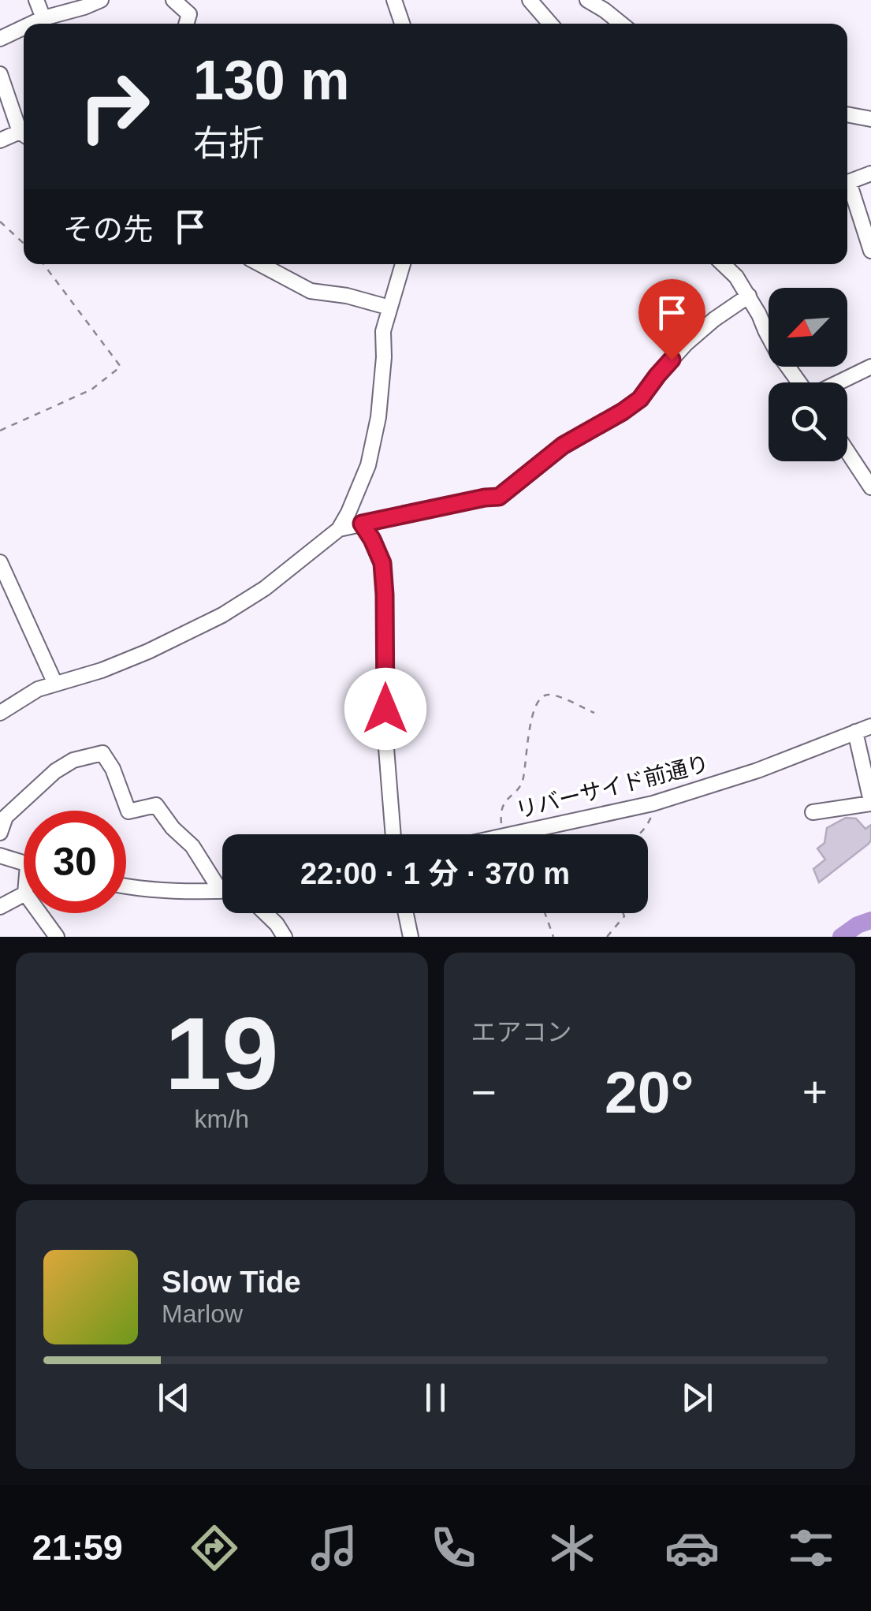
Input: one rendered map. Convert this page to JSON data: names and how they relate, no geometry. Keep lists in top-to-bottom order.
{
  "streets": {
    "street": ["リバーサイド前通り"]
  },
  "north": "bottom left",
  "page": {
    "turn": ["130 m", "右折"],
    "then": "その先",
    "limit": "30",
    "trip": "22:00 · 1 分 · 370 m",
    "tile": [
      ["19", "km/h"],
      "エアコン"
    ],
    "heat": ["−", "20°", "+"],
    "song": ["Slow Tide", "Marlow"],
    "tabs": "21:59"
  }
}
